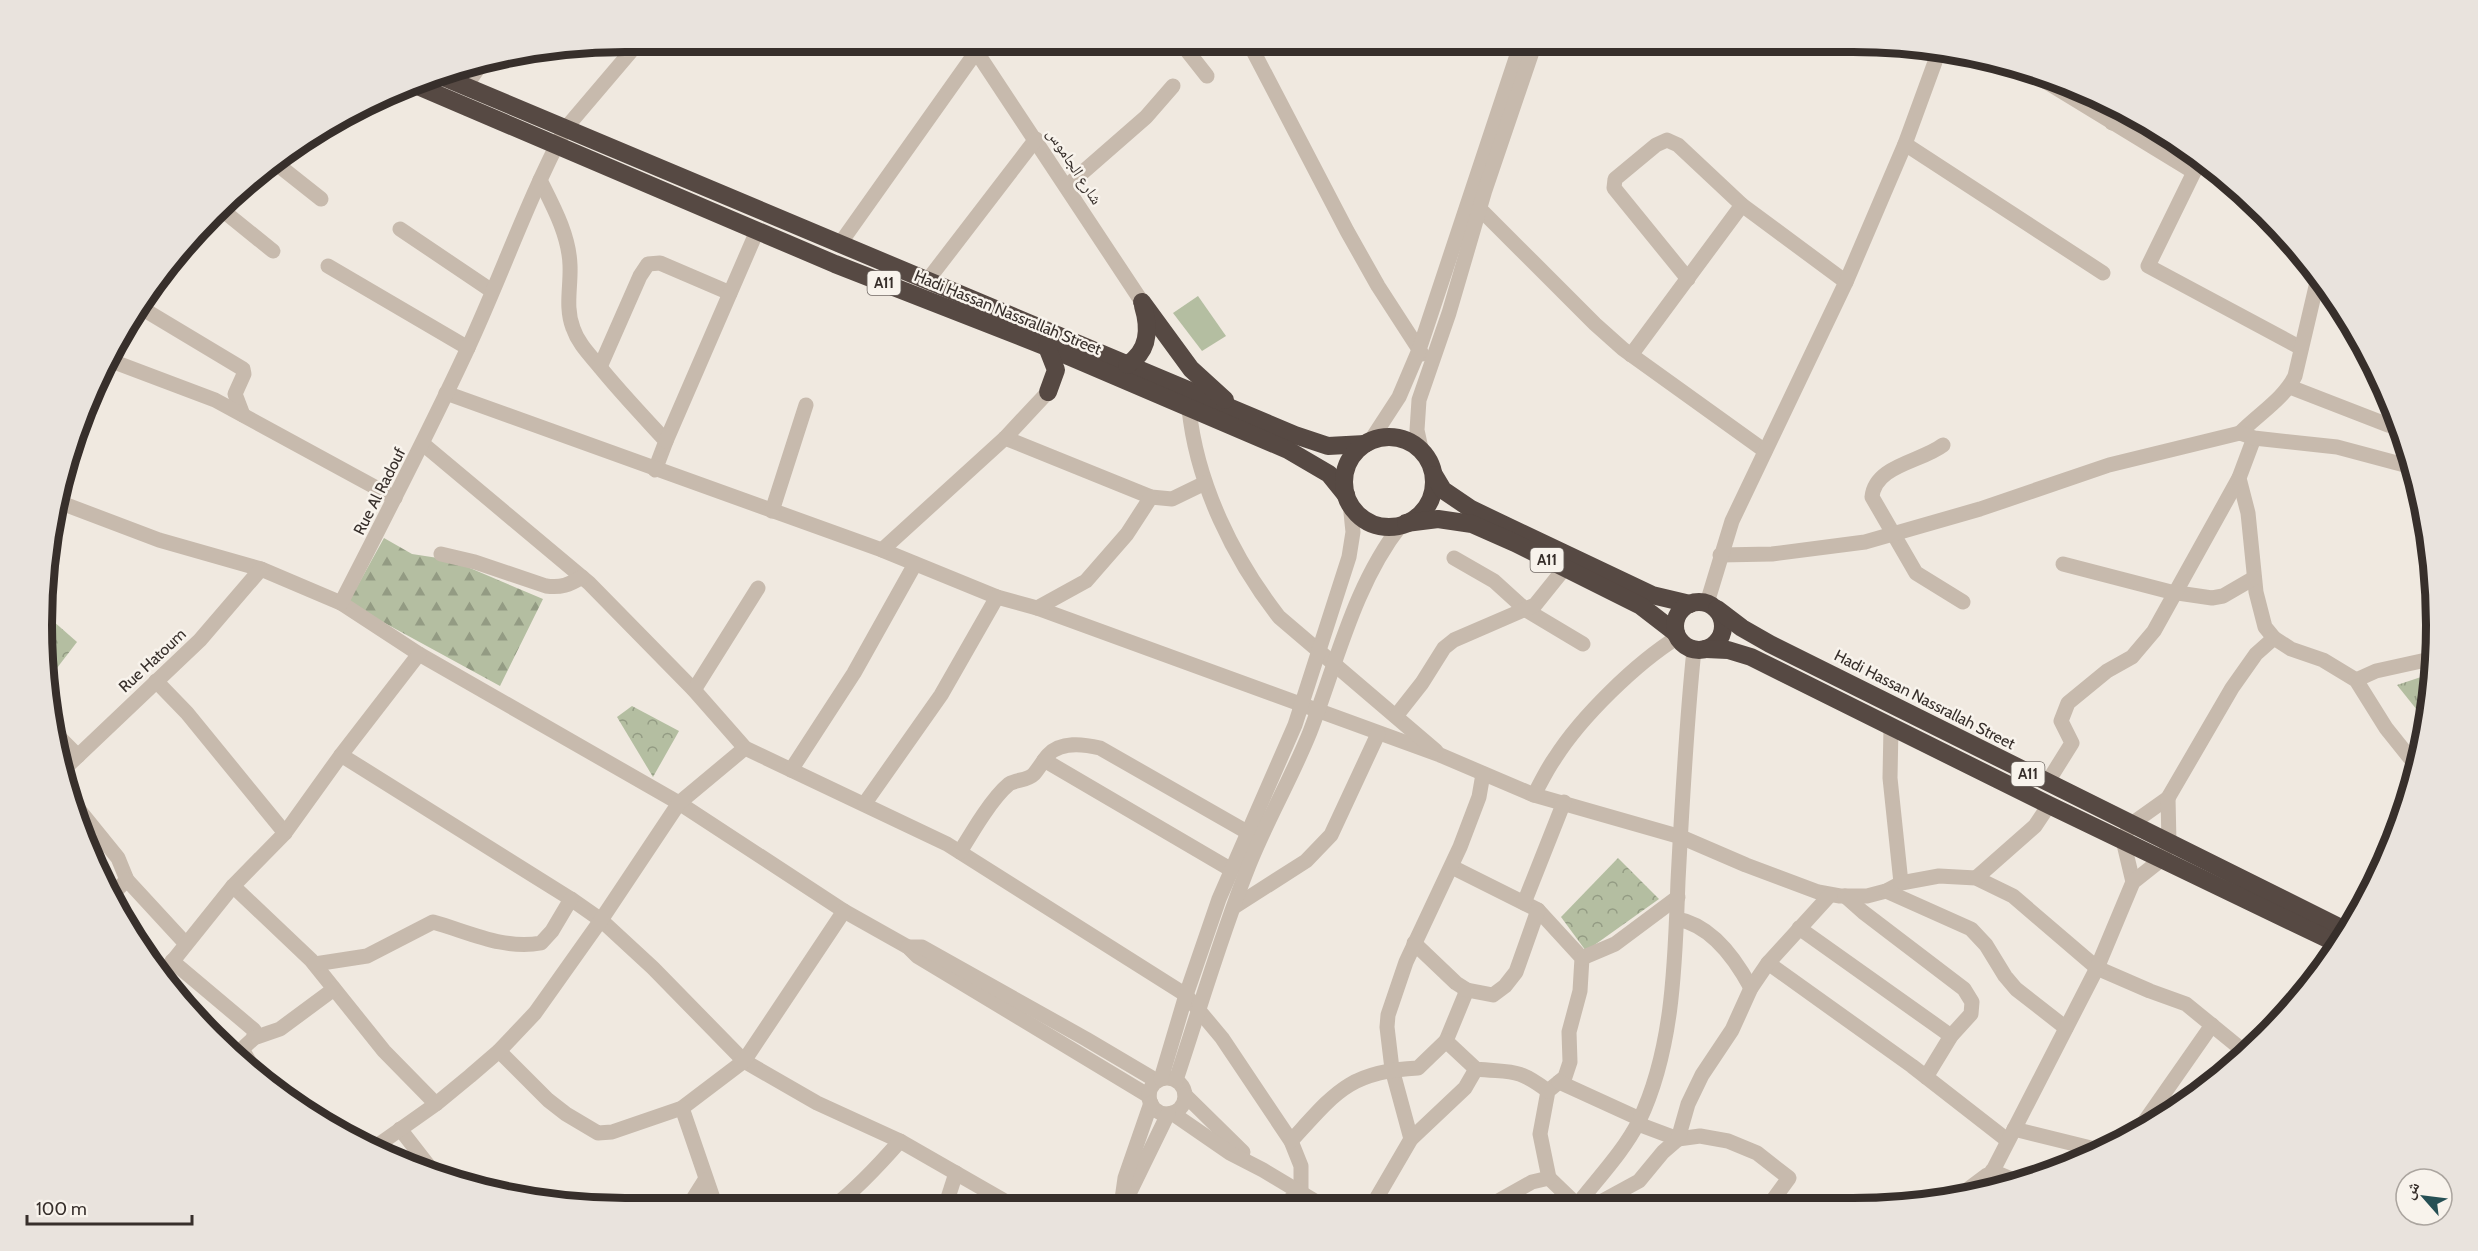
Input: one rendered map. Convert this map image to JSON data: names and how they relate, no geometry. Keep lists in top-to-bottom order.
{
  "streets": {
    "highway": ["A11", "Hadi Hassan Nassrallah Street"],
    "street": ["شارع الجاموس", "Rue Al Radouf", "Rue Hatoum"]
  },
  "crossings": [
    ["A11", "Hadi Hassan Nassrallah Street"],
    ["Hadi Hassan Nassrallah Street", "Rue Al Radouf"]
  ],
  "scale_bar": "100 m",
  "north": "top left"
}
